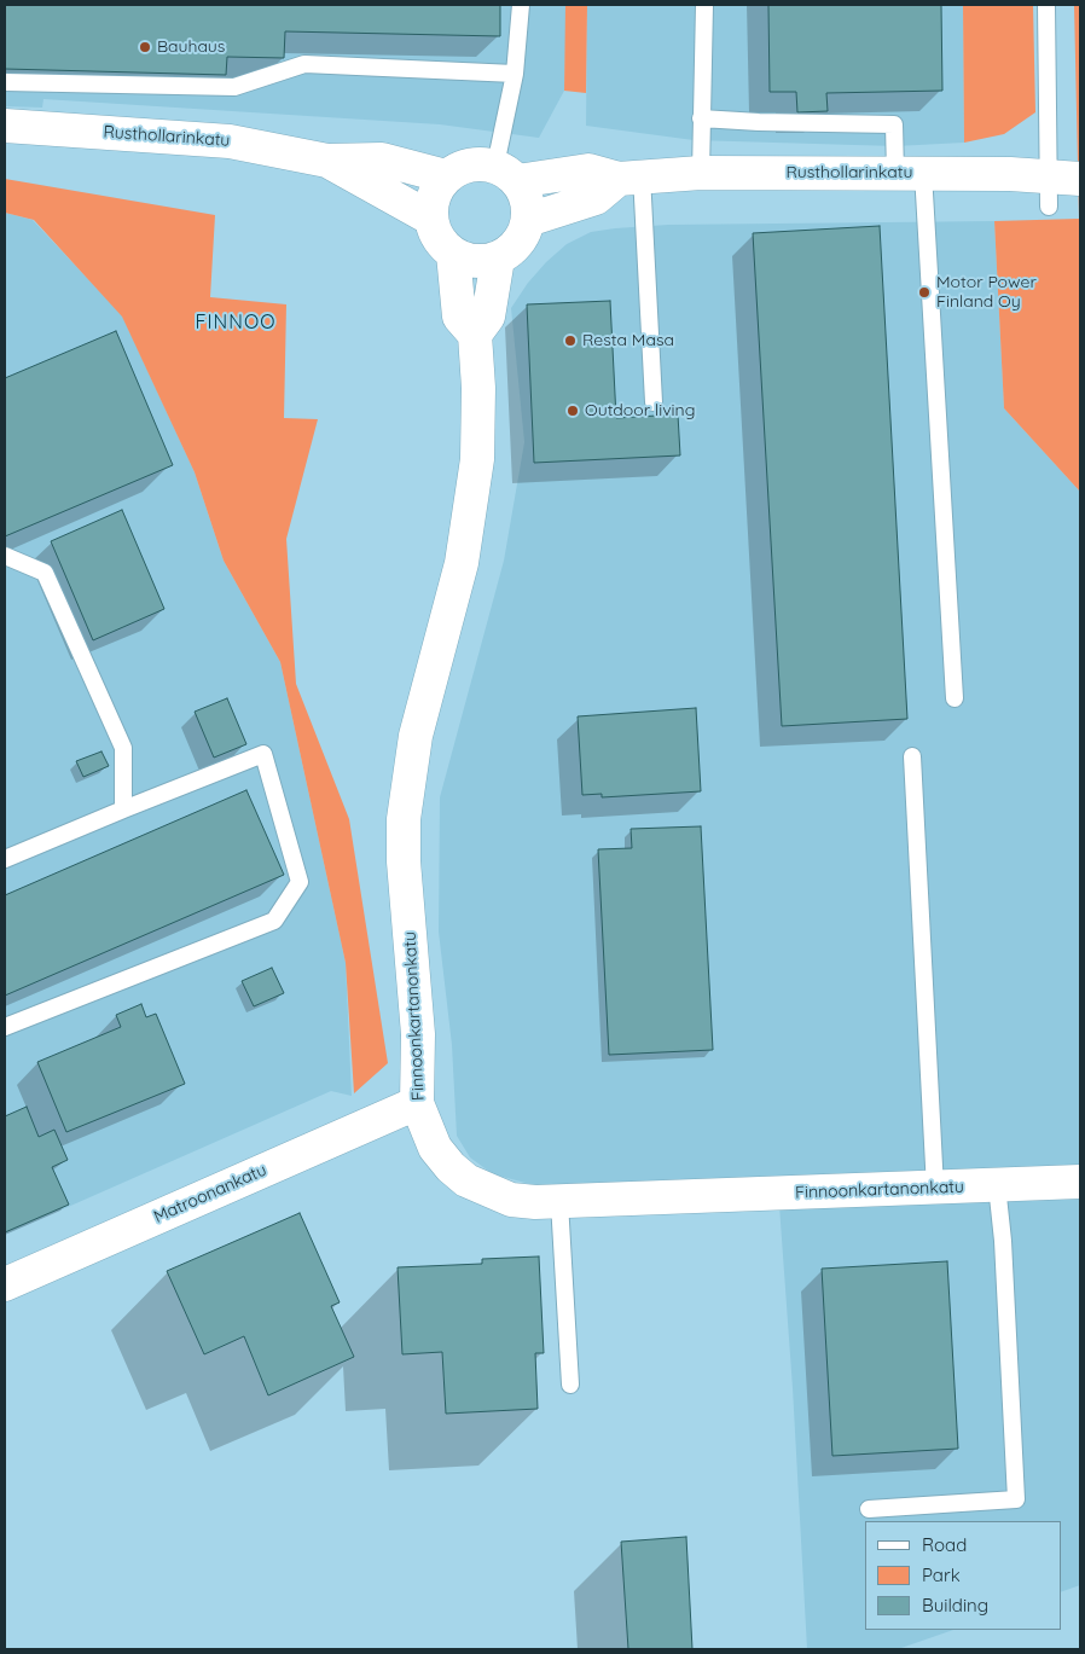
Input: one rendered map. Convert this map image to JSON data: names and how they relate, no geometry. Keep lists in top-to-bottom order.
{
  "streets": {
    "street": ["Rusthollarinkatu", "Finnoonkartanonkatu", "Matroonankatu"]
  },
  "crossings": [
    ["Finnoonkartanonkatu", "Matroonankatu"]
  ],
  "districts": ["FINNOO"],
  "places": [
    "Bauhaus",
    "Motor Power Finland Oy",
    "Resta Masa",
    "Outdoor living"
  ],
  "legend": ["Road", "Park", "Building"]
}
